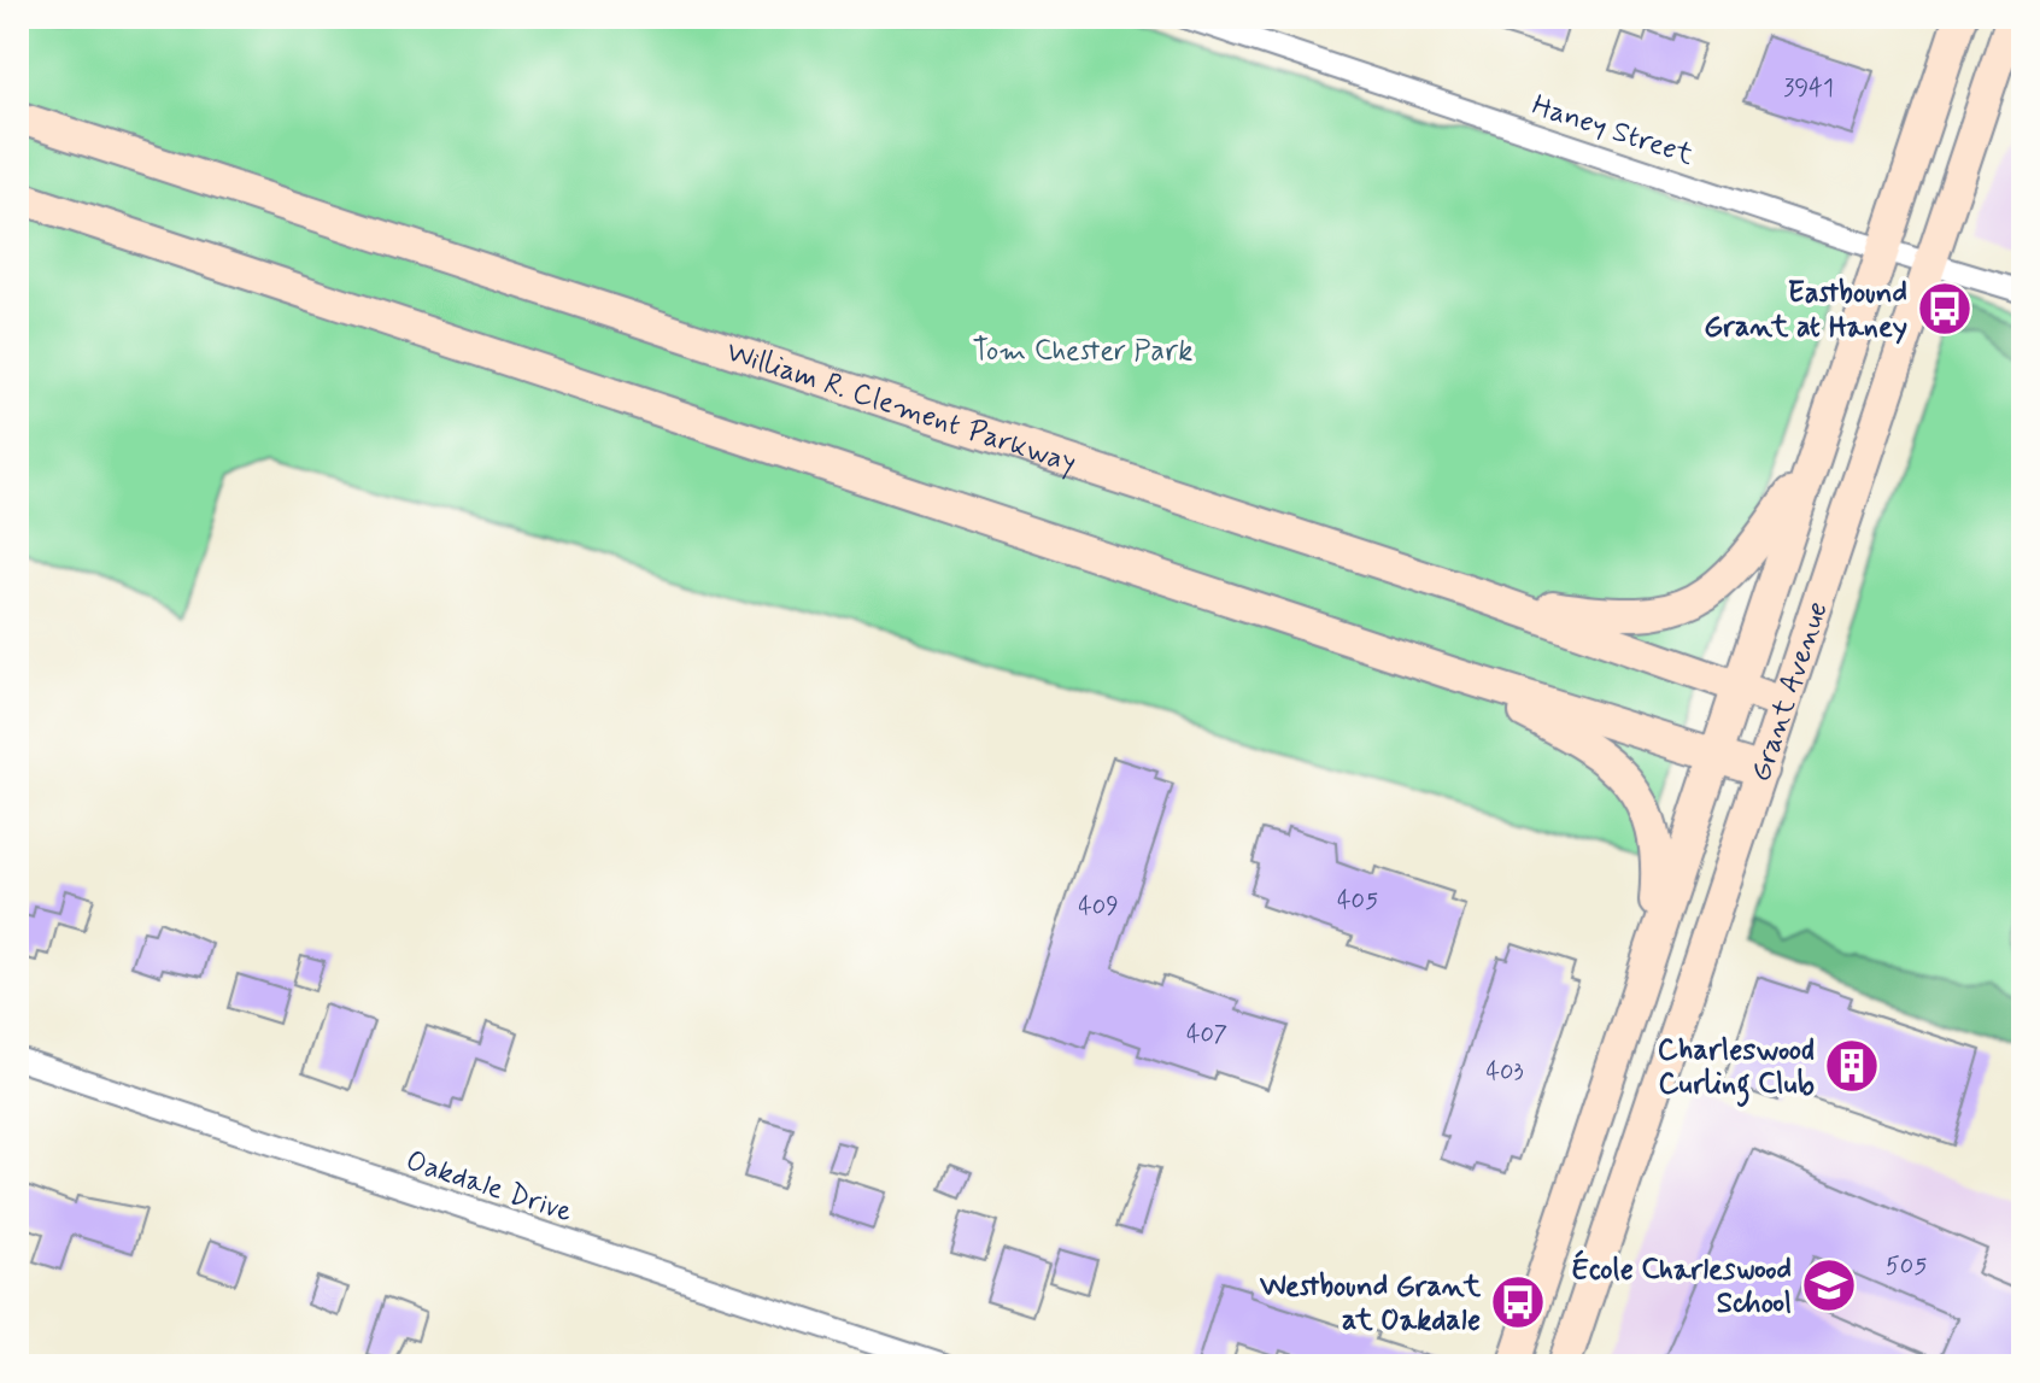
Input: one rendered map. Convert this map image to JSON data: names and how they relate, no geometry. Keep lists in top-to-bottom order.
{
  "streets": {
    "main road": ["William R. Clement Parkway", "Grant Avenue"],
    "street": ["Haney Street", "Oakdale Drive"]
  },
  "crossings": [
    ["Haney Street", "Grant Avenue"],
    ["William R. Clement Parkway", "Grant Avenue"]
  ],
  "parks": ["Tom Chester Park"],
  "places": {
    "bus stop": ["Eastbound Grant at Haney", "Westbound Grant at Oakdale"],
    "building": ["Charleswood Curling Club"],
    "school or university": ["École Charleswood School"]
  },
  "house_numbers": [
    "3941",
    "405",
    "409",
    "407",
    "403",
    "505"
  ]
}
